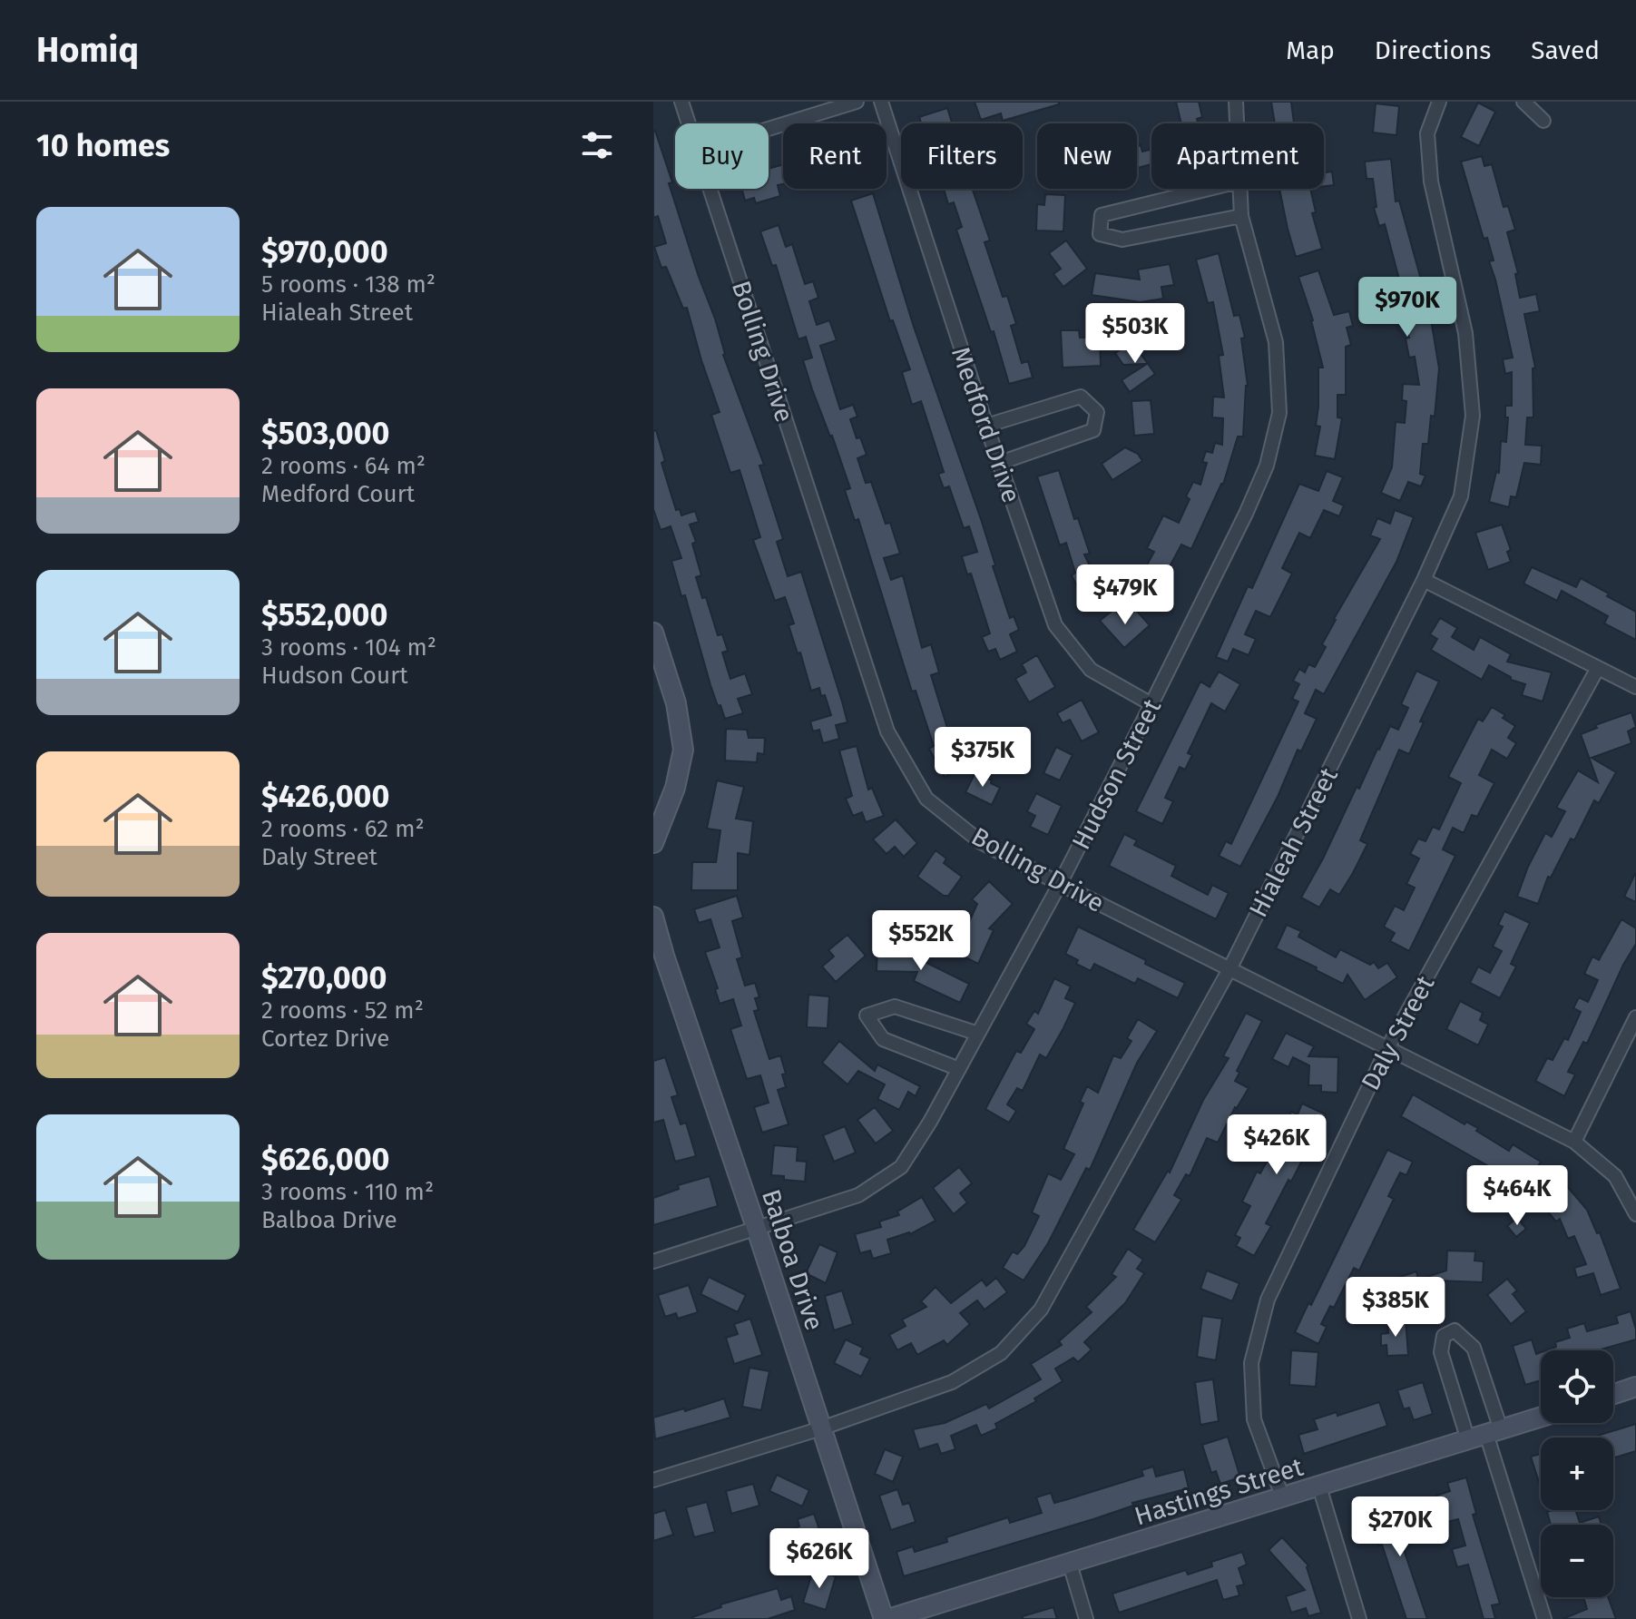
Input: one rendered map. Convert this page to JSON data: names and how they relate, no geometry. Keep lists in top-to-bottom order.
{
  "streets": {
    "street": [
      "Bolling Drive",
      "Medford Drive",
      "Hudson Street",
      "Hialeah Street",
      "Daly Street",
      "Balboa Drive",
      "Hastings Street"
    ]
  },
  "crossings": [
    ["Bolling Drive", "Hudson Street"],
    ["Bolling Drive", "Hialeah Street"],
    ["Bolling Drive", "Daly Street"],
    ["Medford Drive", "Hudson Street"],
    ["Hudson Street", "Balboa Drive"],
    ["Hialeah Street", "Balboa Drive"],
    ["Daly Street", "Hastings Street"],
    ["Balboa Drive", "Hastings Street"]
  ],
  "page": {
    "header": "Homiq",
    "nav": ["Map", "Directions", "Saved"],
    "heading": "10 homes",
    "chip": [
      "Buy",
      "Rent",
      "Filters",
      "New",
      "Apartment"
    ],
    "list": [
      {
        "name": "$970,000",
        "note": "5 rooms · 138 m² · Hialeah Street"
      },
      {
        "name": "$503,000",
        "note": "2 rooms · 64 m² · Medford Court"
      },
      {
        "name": "$552,000",
        "note": "3 rooms · 104 m² · Hudson Court"
      },
      {
        "name": "$426,000",
        "note": "2 rooms · 62 m² · Daly Street"
      },
      {
        "name": "$270,000",
        "note": "2 rooms · 52 m² · Cortez Drive"
      },
      {
        "name": "$626,000",
        "note": "3 rooms · 110 m² · Balboa Drive"
      }
    ],
    "price": [
      "$970K",
      "$503K",
      "$479K",
      "$375K",
      "$552K",
      "$426K",
      "$464K",
      "$385K",
      "$270K",
      "$626K"
    ],
    "map_buttons": ["+", "−"]
  }
}
